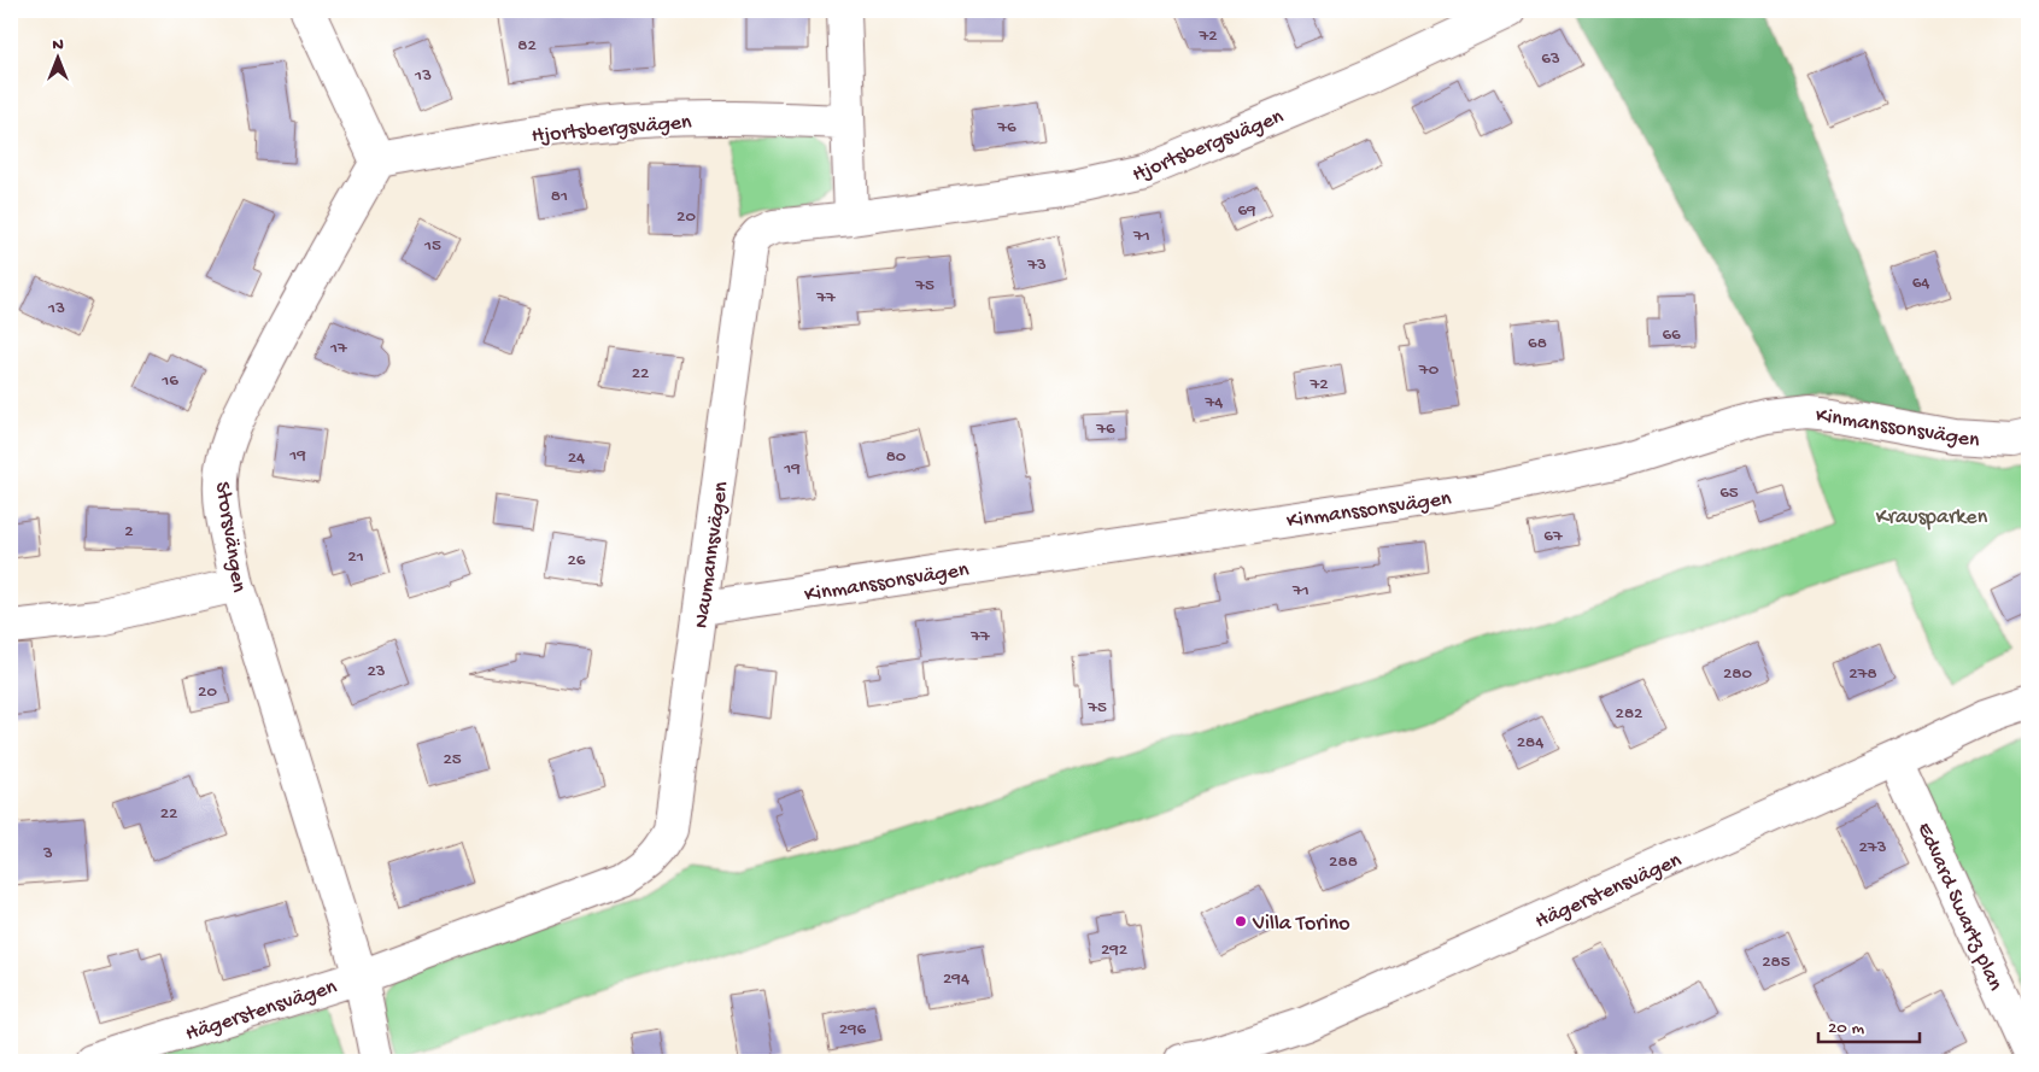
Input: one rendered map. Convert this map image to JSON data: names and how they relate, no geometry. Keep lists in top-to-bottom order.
{
  "streets": {
    "street": [
      "Hjortsbergsvägen",
      "Kinmanssonsvägen",
      "Storsvängen",
      "Naumannsvägen",
      "Hägerstensvägen",
      "Edvard Swartz plan"
    ]
  },
  "crossings": [
    ["Hjortsbergsvägen", "Storsvängen"],
    ["Hjortsbergsvägen", "Naumannsvägen"],
    ["Kinmanssonsvägen", "Naumannsvägen"],
    ["Storsvängen", "Naumannsvägen"],
    ["Storsvängen", "Hägerstensvägen"],
    ["Naumannsvägen", "Hägerstensvägen"],
    ["Hägerstensvägen", "Edvard Swartz plan"]
  ],
  "parks": ["Krausparken"],
  "places": ["Villa Torino"],
  "house_numbers": [
    "72",
    "82",
    "63",
    "13",
    "76",
    "81",
    "69",
    "20",
    "71",
    "15",
    "73",
    "64",
    "75",
    "77",
    "13",
    "66",
    "68",
    "17",
    "70",
    "22",
    "16",
    "72",
    "74",
    "76",
    "19",
    "80",
    "24",
    "19",
    "65",
    "2",
    "67",
    "21",
    "26",
    "71",
    "77",
    "23",
    "280",
    "278",
    "20",
    "75",
    "282",
    "284",
    "25",
    "22",
    "273",
    "3",
    "288",
    "292",
    "285",
    "294",
    "296"
  ],
  "scale_bar": "20 m",
  "north": "top"
}
